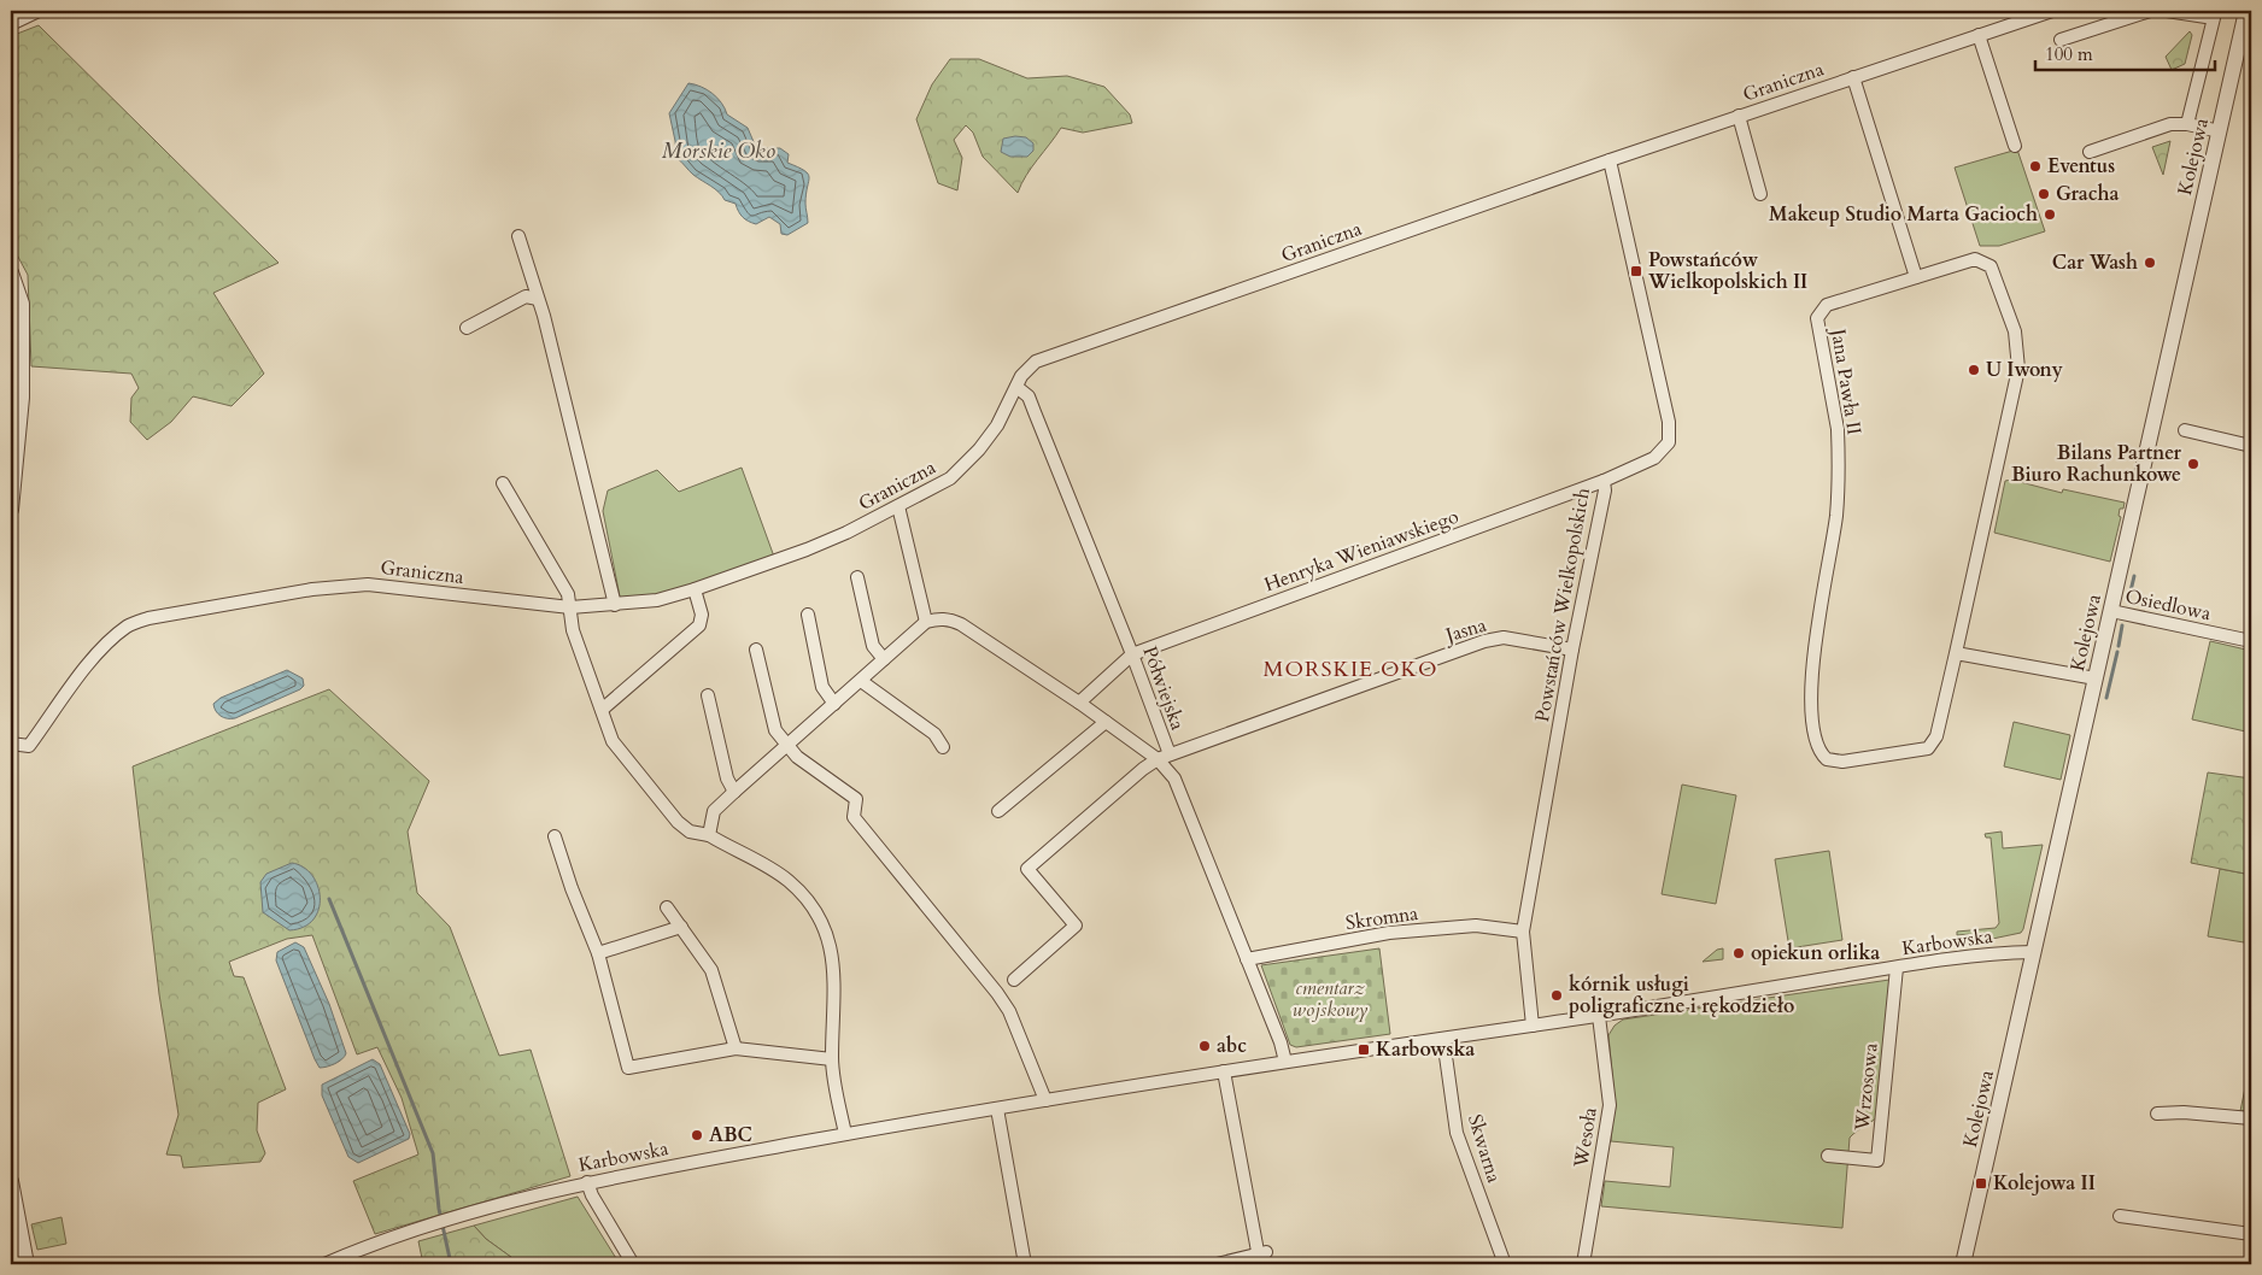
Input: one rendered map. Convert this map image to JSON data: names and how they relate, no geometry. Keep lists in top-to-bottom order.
{
  "streets": {
    "street": [
      "Graniczna",
      "Kolejowa",
      "Jana Pawła II",
      "Henryka Wieniawskiego",
      "Powstańców Wielkopolskich",
      "Osiedlowa",
      "Jasna",
      "Półwiejska",
      "Skromna",
      "Karbowska",
      "Wrzosowa",
      "Wesoła",
      "Skwarna"
    ]
  },
  "crossings": [
    ["Graniczna", "Powstańców Wielkopolskich"],
    ["Graniczna", "Półwiejska"],
    ["Kolejowa", "Osiedlowa"],
    ["Kolejowa", "Karbowska"],
    ["Henryka Wieniawskiego", "Powstańców Wielkopolskich"],
    ["Henryka Wieniawskiego", "Półwiejska"],
    ["Powstańców Wielkopolskich", "Jasna"],
    ["Powstańców Wielkopolskich", "Skromna"],
    ["Powstańców Wielkopolskich", "Karbowska"],
    ["Jasna", "Półwiejska"],
    ["Półwiejska", "Skromna"],
    ["Półwiejska", "Karbowska"],
    ["Karbowska", "Wrzosowa"],
    ["Karbowska", "Wesoła"],
    ["Karbowska", "Skwarna"]
  ],
  "districts": ["MORSKIE OKO"],
  "water": ["Morskie Oko"],
  "parks": ["cmentarz wojskowy"],
  "places": {
    "other": [
      "Eventus",
      "Gracha",
      "Makeup Studio Marta Gacioch",
      "Car Wash",
      "U Iwony",
      "Bilans Partner Biuro Rachunkowe",
      "opiekun orlika",
      "kórnik usługi poligraficzne i rękodzieło",
      "abc",
      "ABC"
    ],
    "transit": ["Powstańców Wielkopolskich II", "Karbowska", "Kolejowa II"]
  },
  "scale_bar": "100 m"
}
